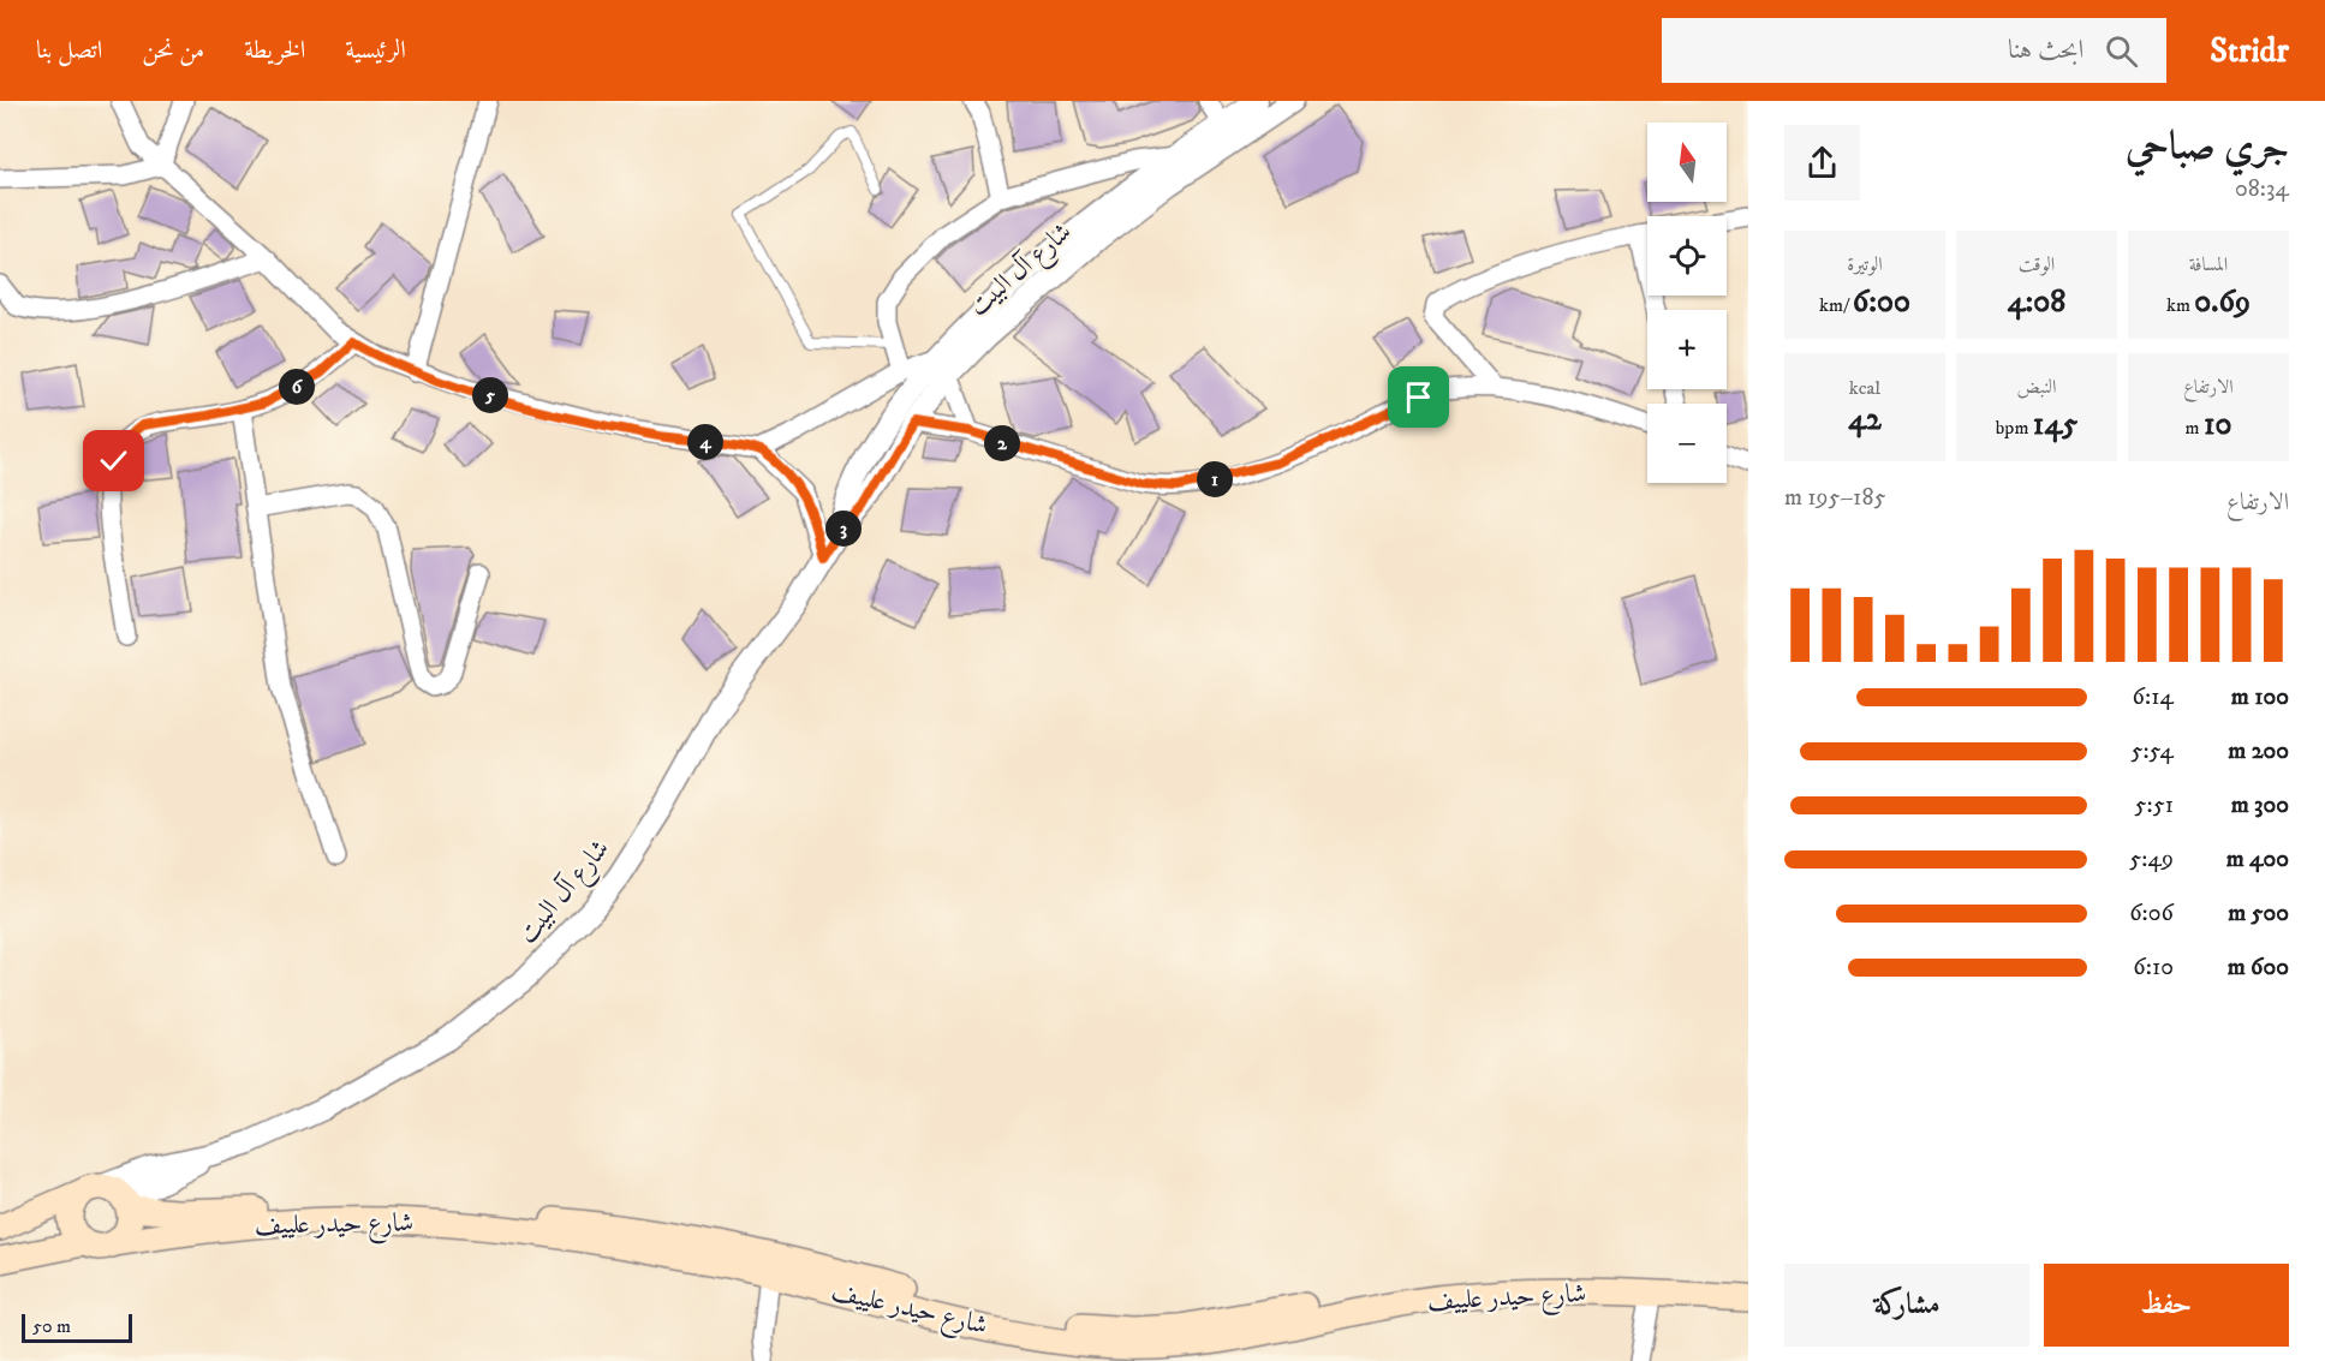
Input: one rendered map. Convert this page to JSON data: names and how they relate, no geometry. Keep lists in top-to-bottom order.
{
  "streets": {
    "main road": ["شارع حيدر علييف"],
    "street": ["شارع آل البيت"]
  },
  "crossings": [
    ["شارع آل البيت", "شارع حيدر علييف"]
  ],
  "scale_bar": "50 m",
  "north": "top",
  "page": {
    "header": "Stridr",
    "search": "ابحث هنا",
    "nav": [
      "الرئيسية",
      "الخريطة",
      "من نحن",
      "اتصل بنا"
    ],
    "heading": ["جري صباحي", "08:34"],
    "map_buttons": ["+", "−"],
    "stats": [
      ["المسافة", "0.69 km"],
      ["الوقت", "4:08"],
      ["الوتيرة", "6:00 /km"],
      ["الارتفاع", "10 m"],
      ["النبض", "145 bpm"],
      ["kcal", "42"]
    ],
    "pins": [
      "6",
      "5",
      "4",
      "2",
      "1",
      "3"
    ],
    "chart": ["الارتفاع", "185–195 m"],
    "list": [
      {
        "name": "100 m",
        "note": "6:14"
      },
      {
        "name": "200 m",
        "note": "5:54"
      },
      {
        "name": "300 m",
        "note": "5:51"
      },
      {
        "name": "400 m",
        "note": "5:49"
      },
      {
        "name": "500 m",
        "note": "6:06"
      },
      {
        "name": "600 m",
        "note": "6:10"
      }
    ],
    "buttons": ["حفظ", "مشاركة"],
    "scale": "50 m"
  }
}
